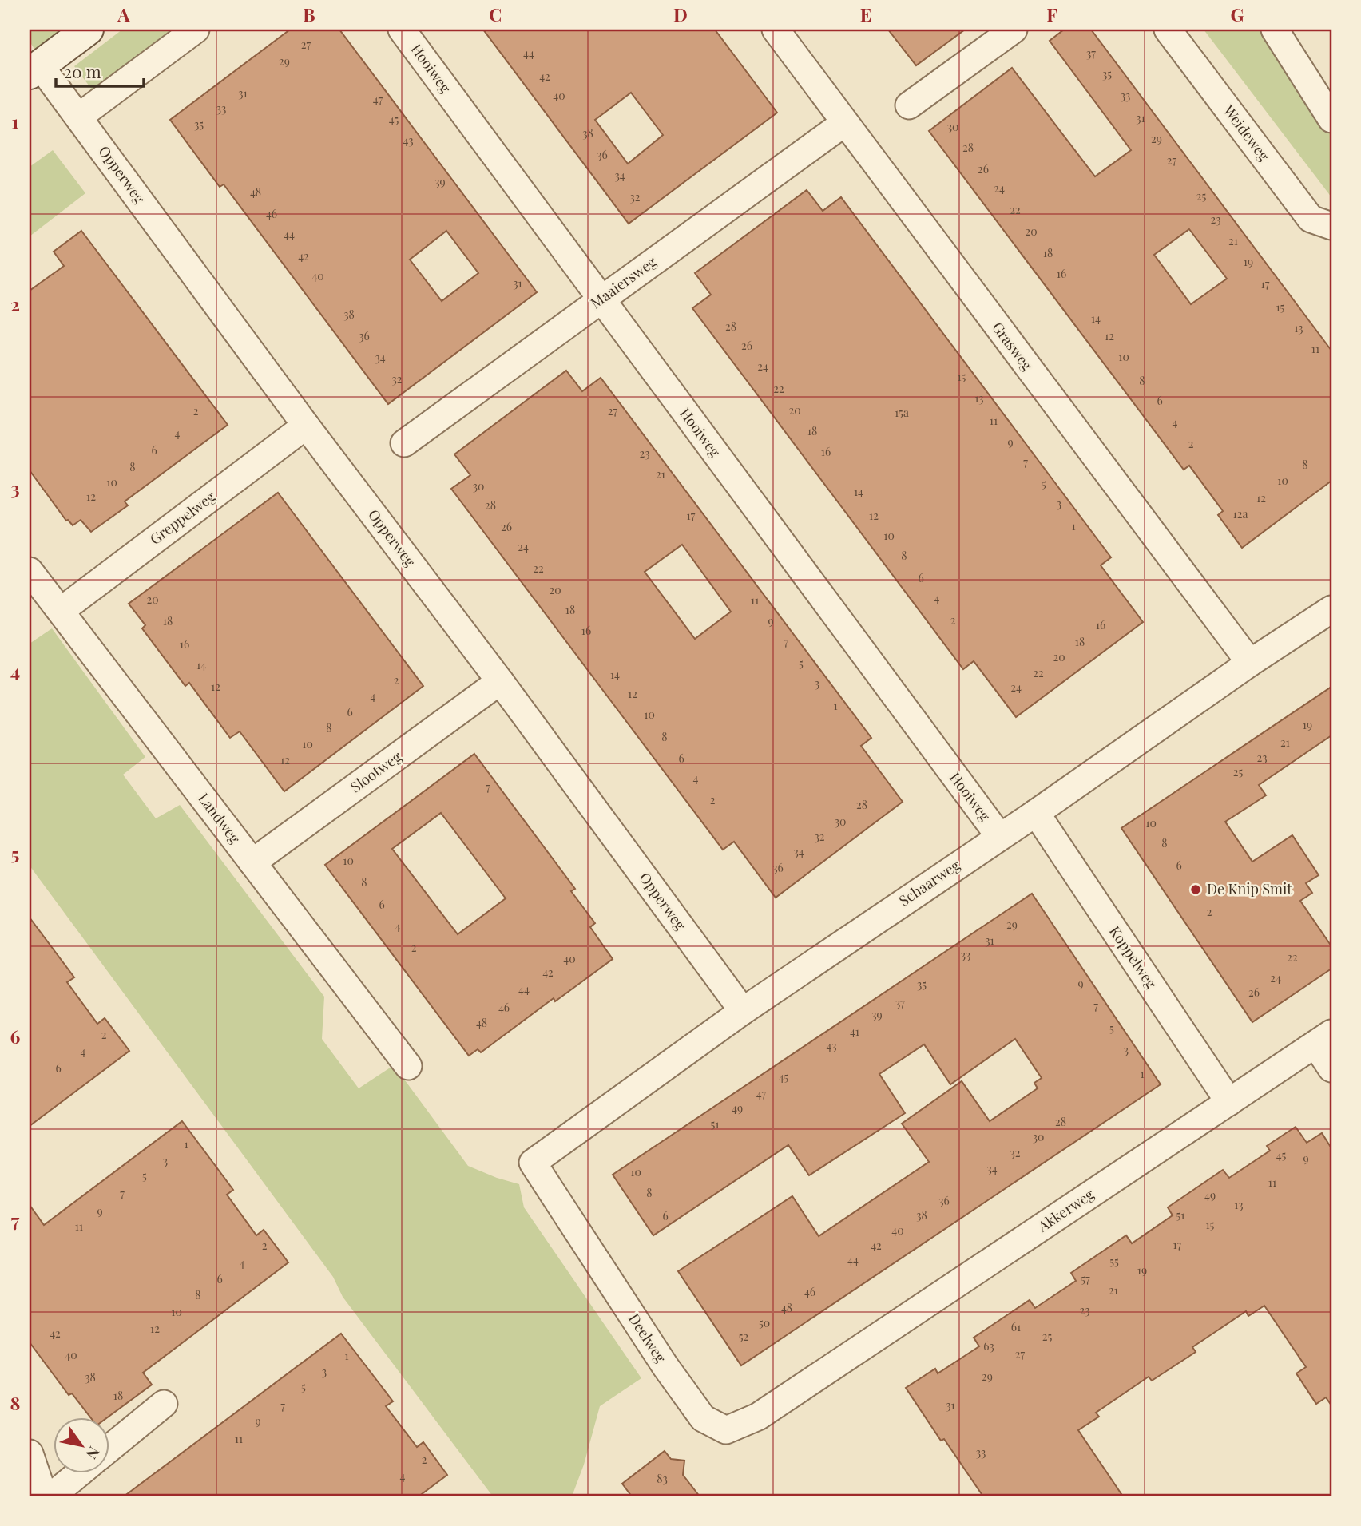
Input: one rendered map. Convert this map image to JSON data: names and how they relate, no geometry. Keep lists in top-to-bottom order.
{
  "streets": {
    "street": [
      "Hooiweg",
      "Weideweg",
      "Opperweg",
      "Maaiersweg",
      "Grasweg",
      "Greppelweg",
      "Slootweg",
      "Landweg",
      "Schaarweg",
      "Koppelweg",
      "Akkerweg",
      "Deelweg"
    ]
  },
  "crossings": [
    ["Hooiweg", "Maaiersweg"],
    ["Hooiweg", "Schaarweg"],
    ["Opperweg", "Greppelweg"],
    ["Opperweg", "Slootweg"],
    ["Opperweg", "Schaarweg"],
    ["Maaiersweg", "Grasweg"],
    ["Grasweg", "Schaarweg"],
    ["Greppelweg", "Landweg"],
    ["Slootweg", "Landweg"],
    ["Schaarweg", "Koppelweg"],
    ["Schaarweg", "Deelweg"],
    ["Koppelweg", "Akkerweg"],
    ["Akkerweg", "Deelweg"]
  ],
  "places": ["De Knip Smit"],
  "house_numbers": [
    "27",
    "44",
    "37",
    "29",
    "35",
    "42",
    "31",
    "40",
    "33",
    "47",
    "33",
    "31",
    "45",
    "35",
    "30",
    "38",
    "29",
    "43",
    "28",
    "36",
    "27",
    "26",
    "34",
    "39",
    "24",
    "48",
    "25",
    "32",
    "22",
    "46",
    "23",
    "20",
    "44",
    "21",
    "18",
    "42",
    "19",
    "16",
    "40",
    "31",
    "17",
    "15",
    "38",
    "14",
    "28",
    "13",
    "36",
    "12",
    "26",
    "11",
    "10",
    "34",
    "24",
    "15",
    "32",
    "8",
    "22",
    "13",
    "6",
    "20",
    "2",
    "27",
    "15a",
    "11",
    "4",
    "18",
    "4",
    "9",
    "2",
    "6",
    "16",
    "23",
    "7",
    "8",
    "8",
    "21",
    "10",
    "10",
    "5",
    "30",
    "14",
    "12",
    "12",
    "3",
    "28",
    "12a",
    "17",
    "12",
    "1",
    "26",
    "10",
    "24",
    "8",
    "22",
    "6",
    "20",
    "4",
    "20",
    "11",
    "18",
    "2",
    "18",
    "9",
    "16",
    "16",
    "7",
    "18",
    "16",
    "20",
    "5",
    "14",
    "22",
    "14",
    "2",
    "3",
    "12",
    "24",
    "12",
    "4",
    "1",
    "6",
    "10",
    "19",
    "8",
    "8",
    "21",
    "10",
    "23",
    "6",
    "12",
    "25",
    "4",
    "7",
    "2",
    "28",
    "30",
    "10",
    "32",
    "8",
    "34",
    "10",
    "6",
    "36",
    "8",
    "6",
    "2",
    "29",
    "4",
    "31",
    "2",
    "33",
    "22",
    "40",
    "42",
    "24",
    "9",
    "35",
    "44",
    "26",
    "37",
    "7",
    "46",
    "39",
    "48",
    "5",
    "41",
    "2",
    "43",
    "3",
    "4",
    "6",
    "1",
    "45",
    "47",
    "49",
    "28",
    "51",
    "30",
    "1",
    "32",
    "45",
    "9",
    "3",
    "34",
    "10",
    "5",
    "11",
    "8",
    "7",
    "49",
    "36",
    "13",
    "9",
    "38",
    "51",
    "6",
    "15",
    "11",
    "40",
    "17",
    "2",
    "42",
    "44",
    "55",
    "4",
    "19",
    "6",
    "57",
    "21",
    "46",
    "8",
    "48",
    "23",
    "10",
    "50",
    "61",
    "12",
    "42",
    "52",
    "25",
    "63",
    "27",
    "40",
    "1",
    "3",
    "29",
    "38",
    "5",
    "18",
    "31",
    "7",
    "9",
    "11",
    "33",
    "2",
    "4",
    "83"
  ],
  "scale_bar": "20 m",
  "north": "bottom right",
  "grid": {
    "columns": [
      "A",
      "B",
      "C",
      "D",
      "E",
      "F",
      "G"
    ],
    "rows": [
      "1",
      "2",
      "3",
      "4",
      "5",
      "6",
      "7",
      "8"
    ]
  }
}
